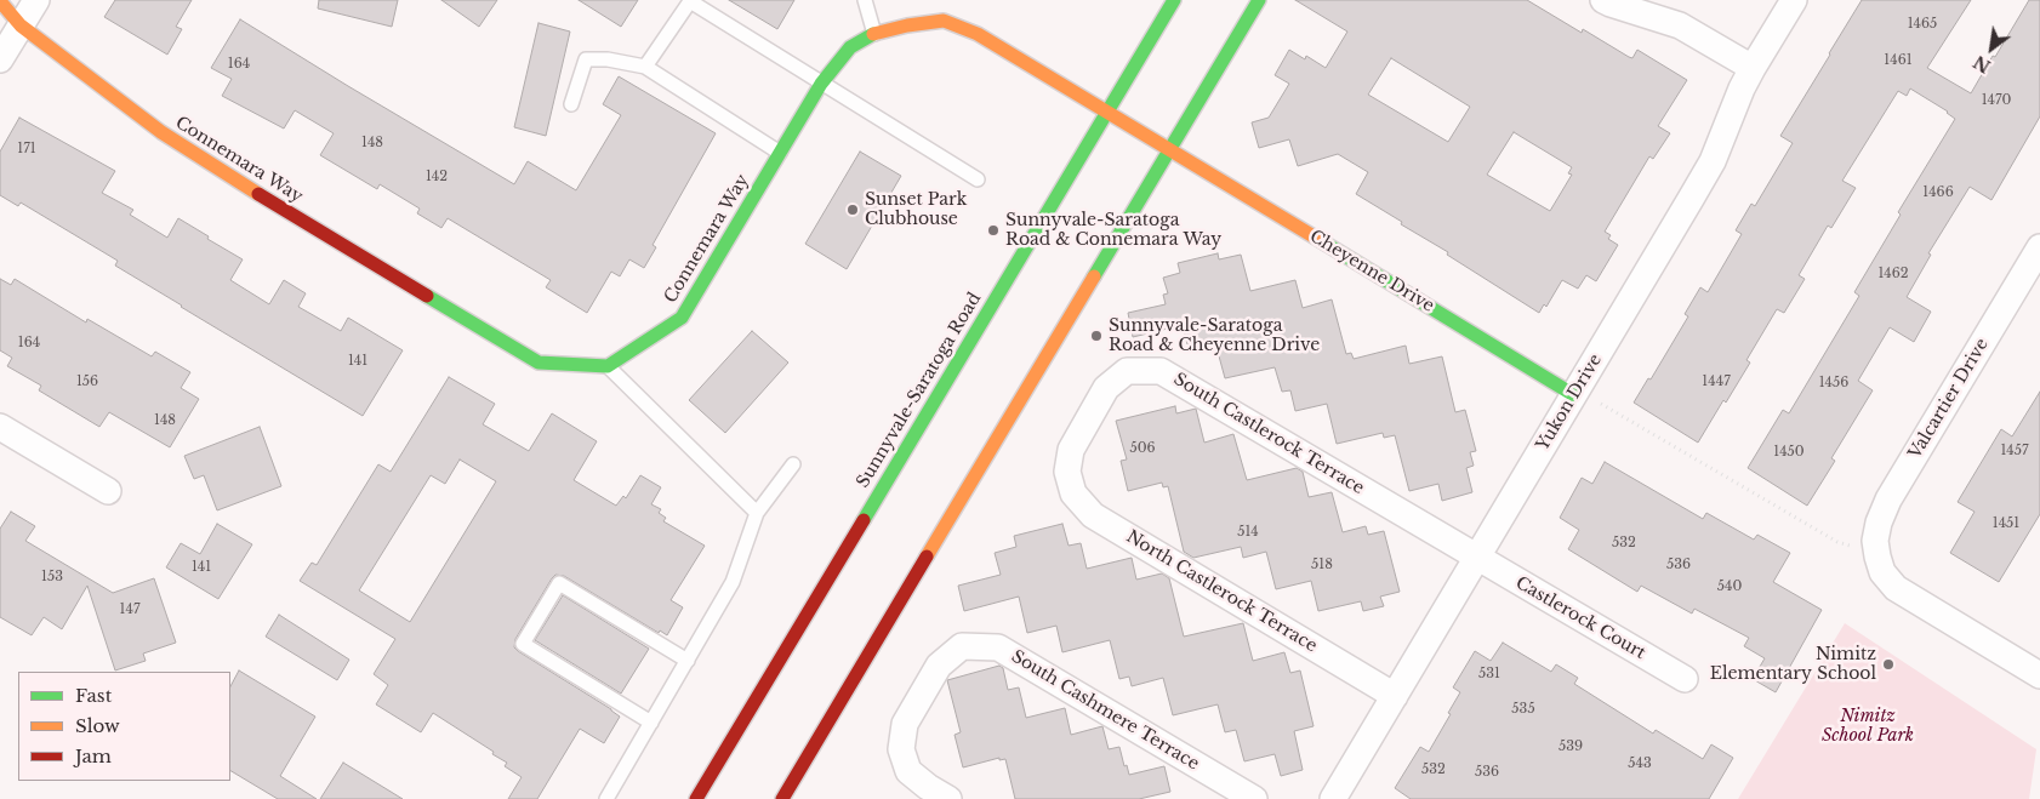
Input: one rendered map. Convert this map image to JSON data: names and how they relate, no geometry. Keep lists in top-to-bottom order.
{
  "streets": {
    "street": [
      "Connemara Way",
      "Cheyenne Drive",
      "Sunnyvale-Saratoga Road",
      "Valcartier Drive",
      "Yukon Drive",
      "South Castlerock Terrace",
      "North Castlerock Terrace",
      "Castlerock Court",
      "South Cashmere Terrace"
    ]
  },
  "crossings": [
    ["Connemara Way", "Cheyenne Drive"],
    ["Connemara Way", "Sunnyvale-Saratoga Road"],
    ["Cheyenne Drive", "Yukon Drive"],
    ["Yukon Drive", "South Castlerock Terrace"],
    ["Yukon Drive", "North Castlerock Terrace"],
    ["Yukon Drive", "Castlerock Court"],
    ["South Castlerock Terrace", "North Castlerock Terrace"],
    ["South Castlerock Terrace", "Castlerock Court"]
  ],
  "parks": ["Nimitz School Park"],
  "places": [
    "Sunset Park Clubhouse",
    "Sunnyvale-Saratoga Road & Connemara Way",
    "Sunnyvale-Saratoga Road & Cheyenne Drive",
    "Nimitz Elementary School"
  ],
  "house_numbers": [
    "1465",
    "1461",
    "164",
    "1470",
    "148",
    "171",
    "142",
    "1466",
    "1462",
    "164",
    "141",
    "156",
    "1447",
    "1456",
    "148",
    "506",
    "1457",
    "1450",
    "1451",
    "514",
    "532",
    "518",
    "536",
    "141",
    "153",
    "540",
    "147",
    "531",
    "535",
    "539",
    "543",
    "532",
    "536"
  ],
  "legend": ["Fast", "Slow", "Jam"],
  "north": "bottom left"
}
